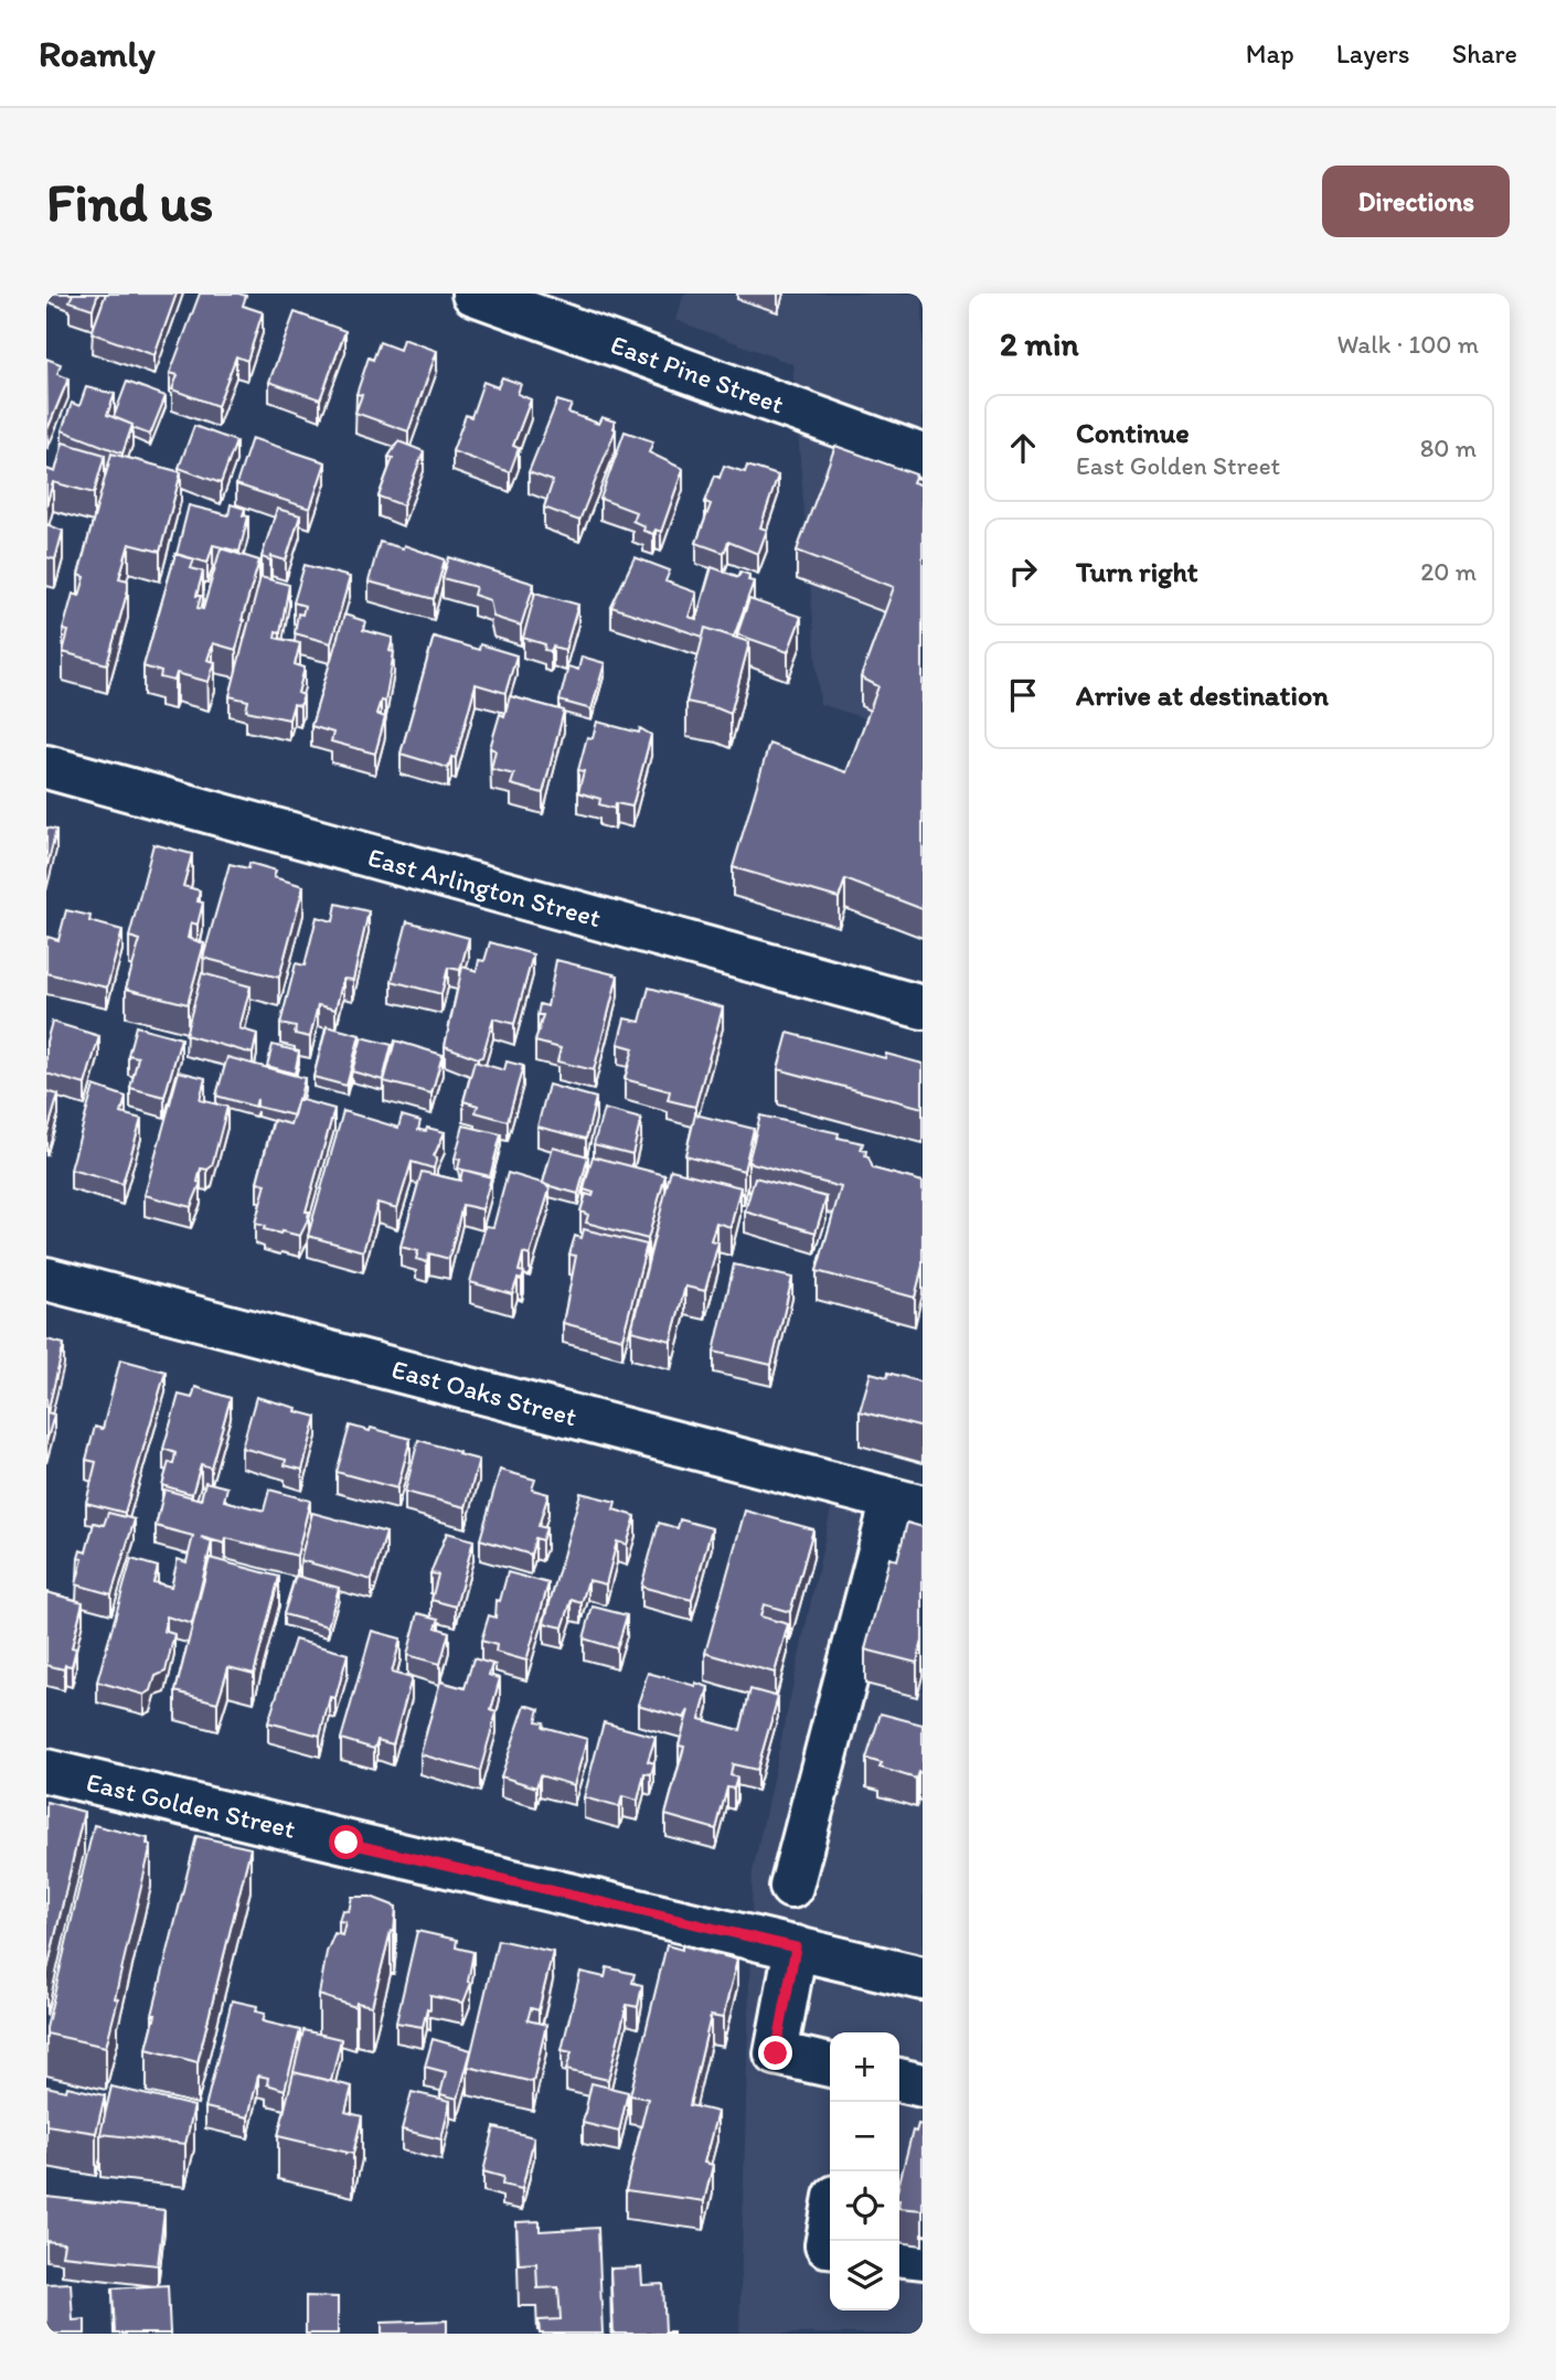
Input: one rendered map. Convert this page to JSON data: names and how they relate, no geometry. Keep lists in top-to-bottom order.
{
  "streets": {
    "street": [
      "East Pine Street",
      "East Arlington Street",
      "East Oaks Street",
      "East Golden Street"
    ]
  },
  "page": {
    "header": "Roamly",
    "nav": ["Map", "Layers", "Share"],
    "buttons": "Directions",
    "title": "Find us",
    "heading": ["2 min", "Walk · 100 m"],
    "list": [
      ["Continue", "East Golden Street", "80 m"],
      ["Turn right", "20 m"],
      "Arrive at destination"
    ],
    "map_buttons": ["+", "−"]
  }
}
